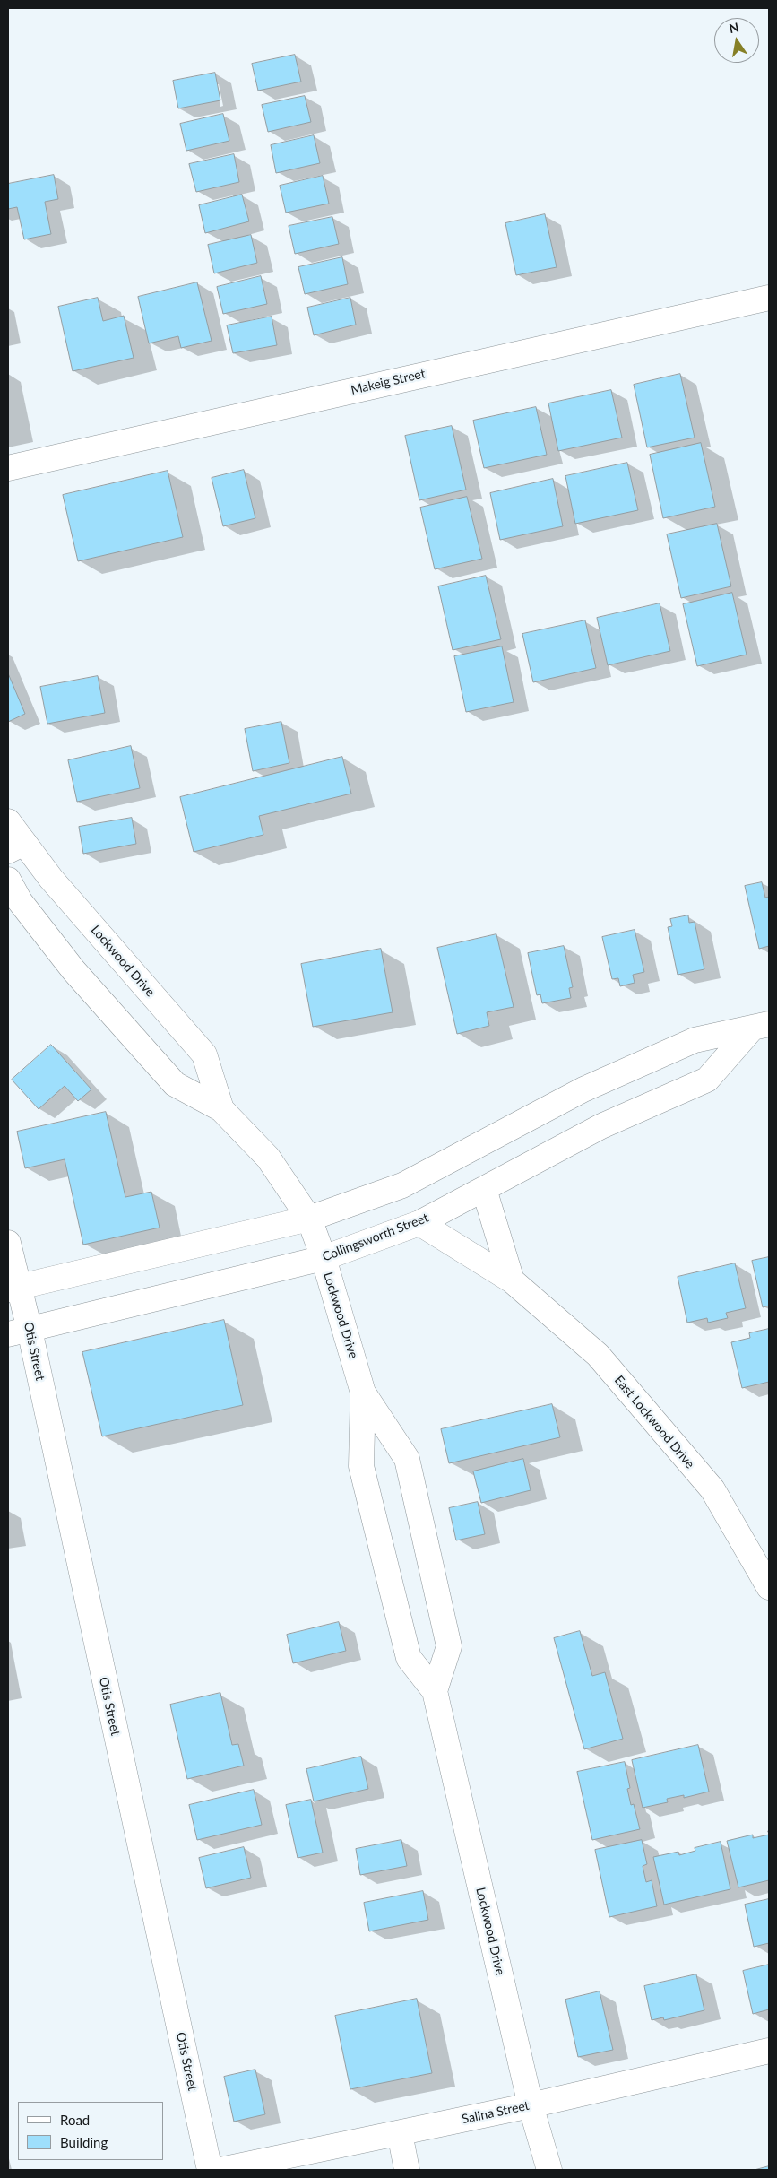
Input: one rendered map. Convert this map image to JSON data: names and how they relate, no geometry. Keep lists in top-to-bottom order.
{
  "streets": {
    "street": [
      "Makeig Street",
      "Lockwood Drive",
      "Collingsworth Street",
      "Otis Street",
      "East Lockwood Drive",
      "Salina Street"
    ]
  },
  "crossings": [
    ["Lockwood Drive", "Collingsworth Street"],
    ["Lockwood Drive", "Salina Street"],
    ["Collingsworth Street", "Otis Street"],
    ["Collingsworth Street", "East Lockwood Drive"]
  ],
  "legend": ["Road", "Building"],
  "north": "top"
}
